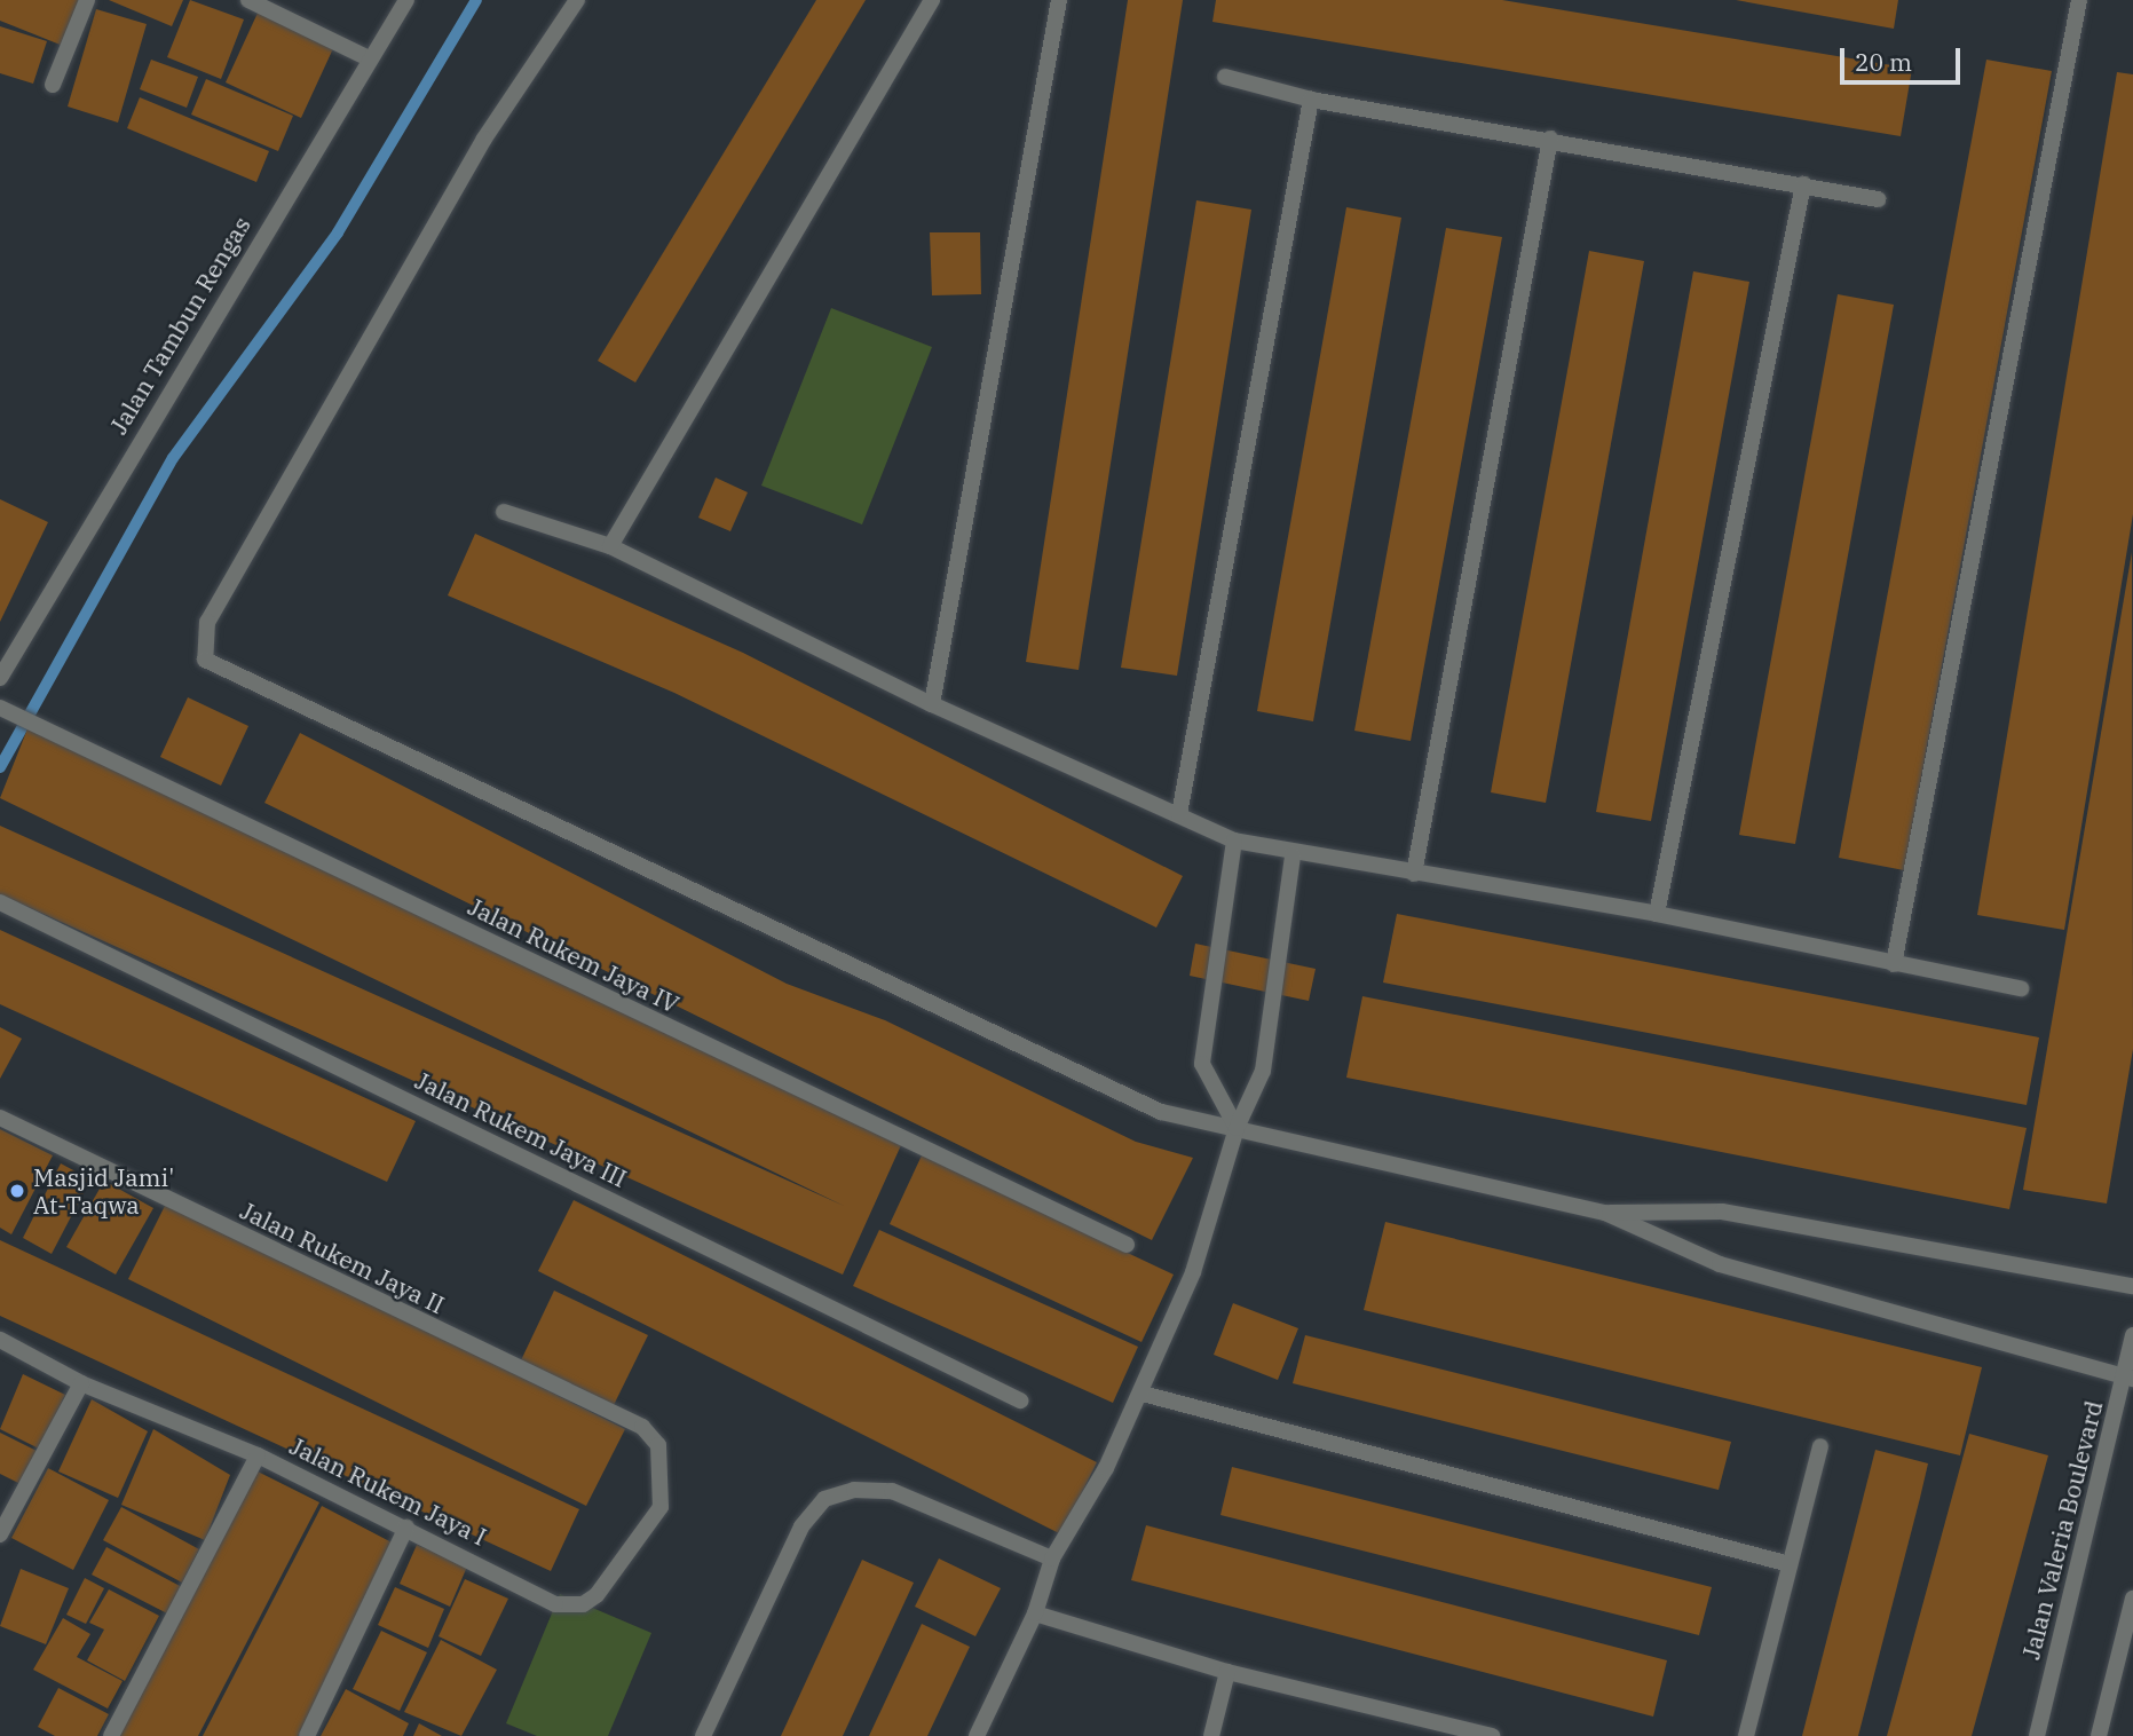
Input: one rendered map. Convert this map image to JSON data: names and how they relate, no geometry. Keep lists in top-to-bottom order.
{
  "streets": {
    "street": [
      "Jalan Tambun Rengas",
      "Jalan Rukem Jaya IV",
      "Jalan Rukem Jaya III",
      "Jalan Rukem Jaya II",
      "Jalan Rukem Jaya I",
      "Jalan Valeria Boulevard"
    ]
  },
  "crossings": [
    ["Jalan Rukem Jaya II", "Jalan Rukem Jaya I"]
  ],
  "places": ["Masjid Jami' At-Taqwa"],
  "scale_bar": "20 m"
}
